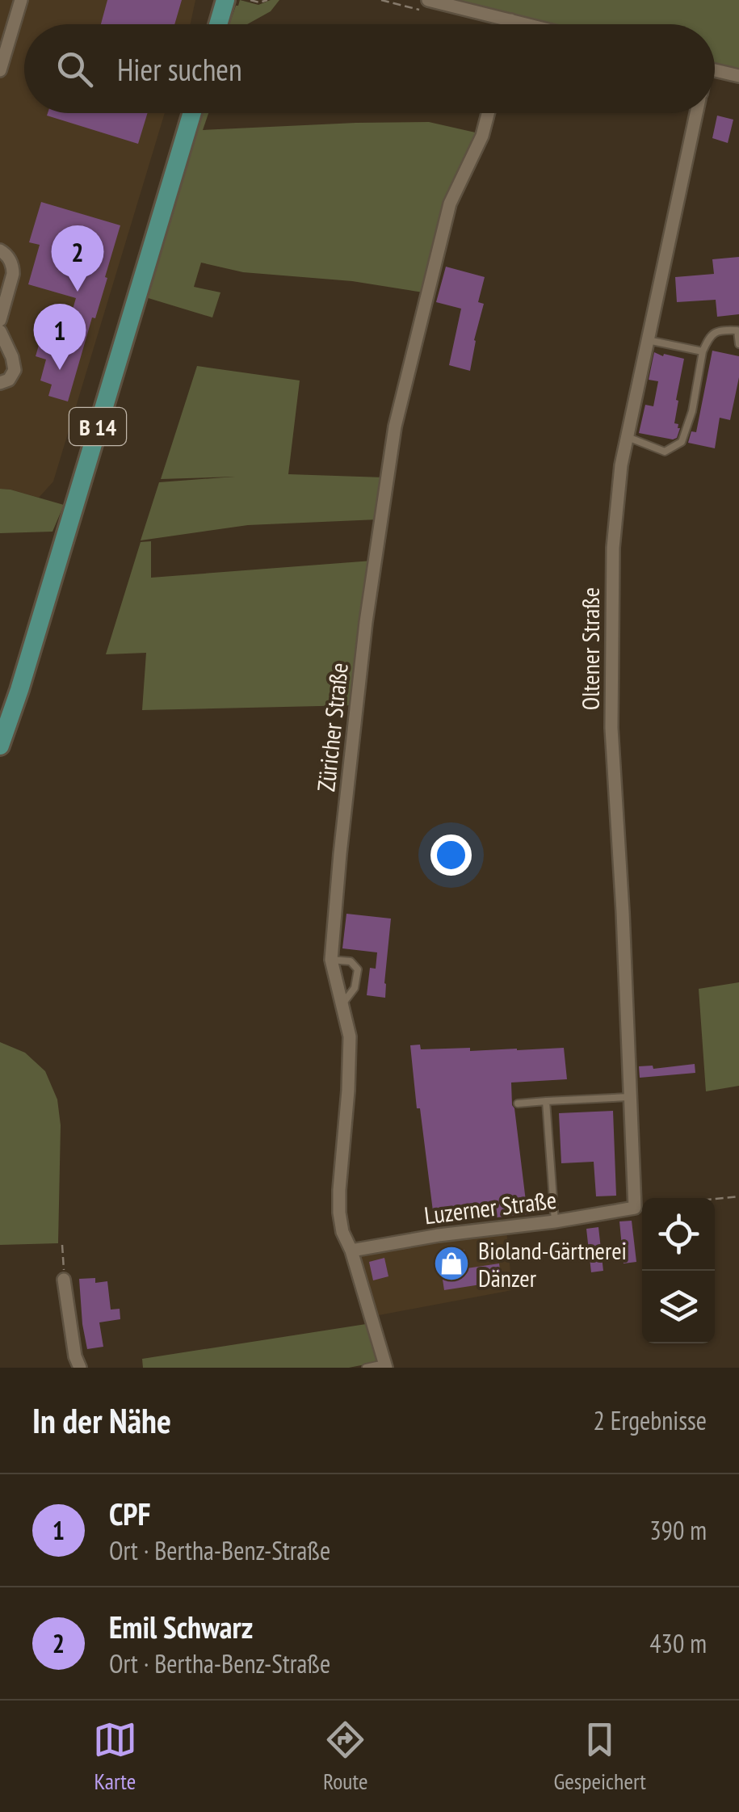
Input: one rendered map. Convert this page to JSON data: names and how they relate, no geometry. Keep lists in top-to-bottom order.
{
  "streets": {
    "main road": ["B 14"],
    "street": ["Oltener Straße", "Züricher Straße", "Luzerner Straße"]
  },
  "crossings": [
    ["Oltener Straße", "Luzerner Straße"],
    ["Züricher Straße", "Luzerner Straße"]
  ],
  "places": {
    "shop": ["Bioland-Gärtnerei Dänzer"]
  },
  "page": {
    "search": "Hier suchen",
    "pins": ["2", "1"],
    "heading": ["In der Nähe", "2 Ergebnisse"],
    "list": [
      {
        "mark": "1",
        "name": "CPF",
        "note": "Ort · Bertha-Benz-Straße",
        "value": "390 m"
      },
      {
        "mark": "2",
        "name": "Emil Schwarz",
        "note": "Ort · Bertha-Benz-Straße",
        "value": "430 m"
      }
    ],
    "nav": ["Karte", "Route", "Gespeichert"]
  }
}
